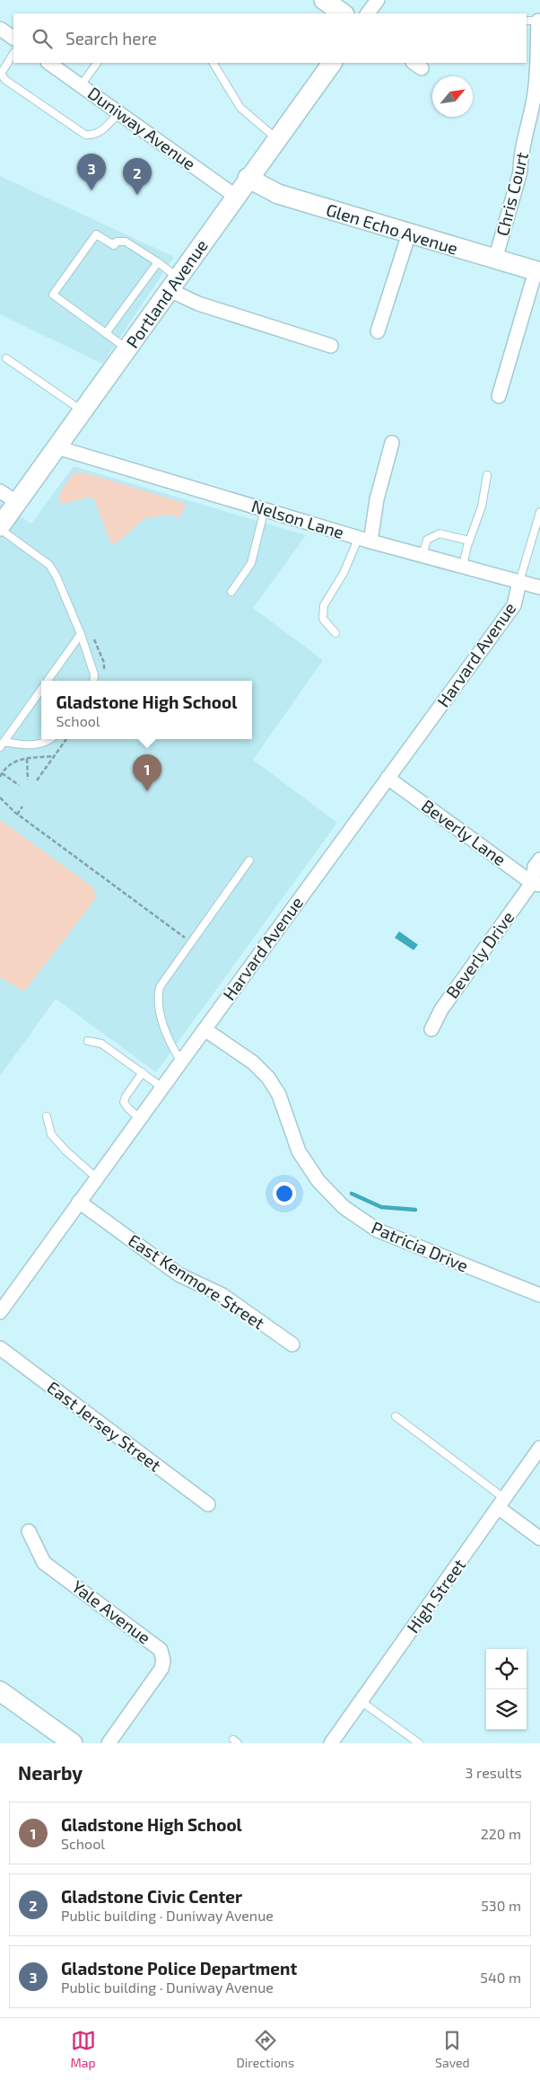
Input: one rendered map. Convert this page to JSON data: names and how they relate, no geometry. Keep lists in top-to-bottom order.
{
  "streets": {
    "street": [
      "Duniway Avenue",
      "Chris Court",
      "Glen Echo Avenue",
      "Portland Avenue",
      "Nelson Lane",
      "Harvard Avenue",
      "Beverly Lane",
      "Beverly Drive",
      "Patricia Drive",
      "East Kenmore Street",
      "East Jersey Street",
      "High Street",
      "Yale Avenue"
    ]
  },
  "crossings": [
    ["Duniway Avenue", "Portland Avenue"],
    ["Chris Court", "Glen Echo Avenue"],
    ["Glen Echo Avenue", "Portland Avenue"],
    ["Portland Avenue", "Nelson Lane"],
    ["Nelson Lane", "Harvard Avenue"],
    ["Harvard Avenue", "Beverly Lane"],
    ["Harvard Avenue", "Patricia Drive"],
    ["Harvard Avenue", "East Kenmore Street"],
    ["Beverly Lane", "Beverly Drive"]
  ],
  "north": "top right",
  "page": {
    "search": "Search here",
    "pins": ["3", "2", "1"],
    "popup": ["Gladstone High School", "School"],
    "heading": ["Nearby", "3 results"],
    "list": [
      {
        "mark": "1",
        "name": "Gladstone High School",
        "note": "School",
        "value": "220 m"
      },
      {
        "mark": "2",
        "name": "Gladstone Civic Center",
        "note": "Public building · Duniway Avenue",
        "value": "530 m"
      },
      {
        "mark": "3",
        "name": "Gladstone Police Department",
        "note": "Public building · Duniway Avenue",
        "value": "540 m"
      }
    ],
    "nav": ["Map", "Directions", "Saved"]
  }
}
